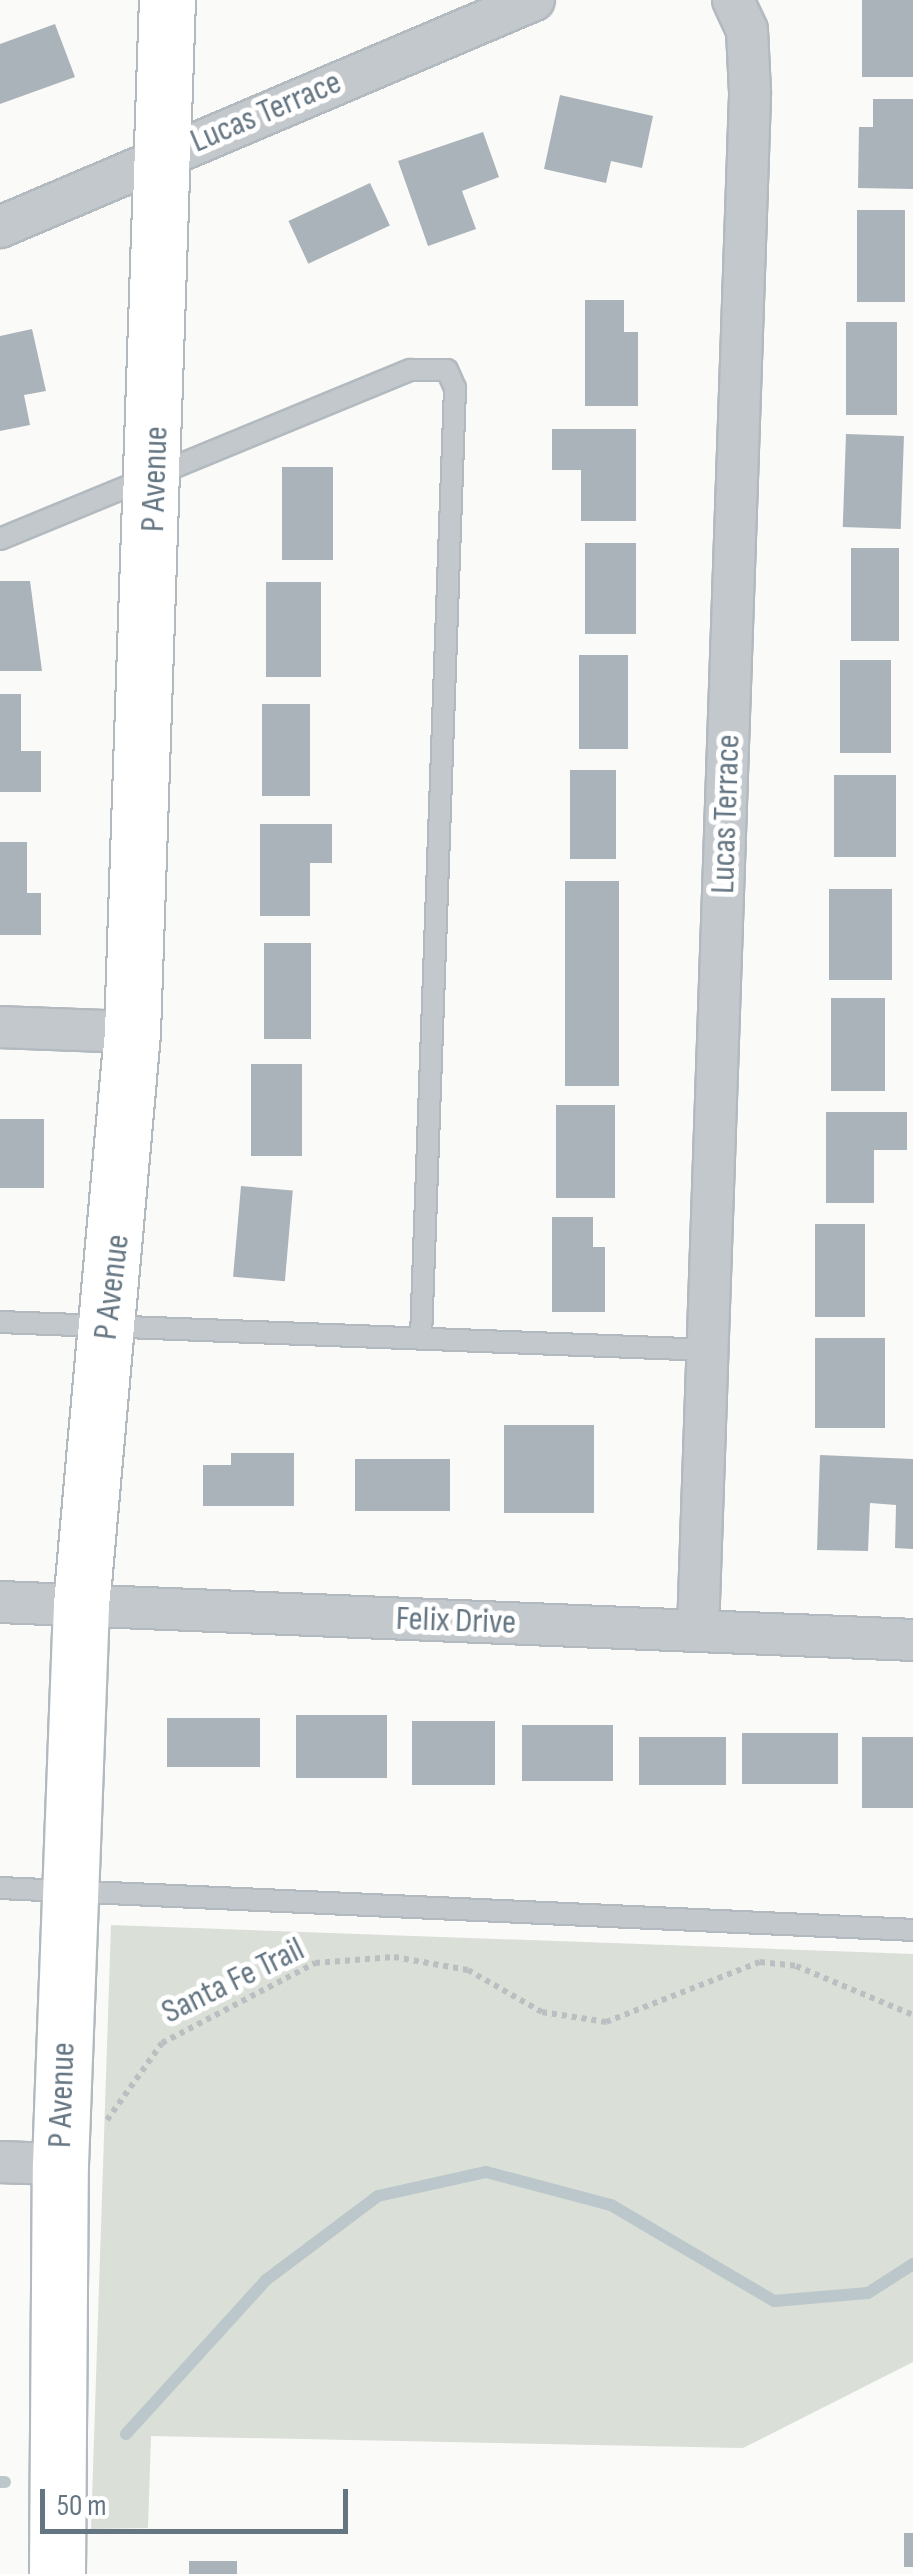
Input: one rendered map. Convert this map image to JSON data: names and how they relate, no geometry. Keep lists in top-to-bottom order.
{
  "streets": {
    "street": ["Lucas Terrace", "P Avenue", "Felix Drive"],
    "path": ["Santa Fe Trail"]
  },
  "crossings": [
    ["Lucas Terrace", "P Avenue"],
    ["Lucas Terrace", "Felix Drive"],
    ["P Avenue", "Felix Drive"],
    ["P Avenue", "Santa Fe Trail"]
  ],
  "scale_bar": "50 m"
}
